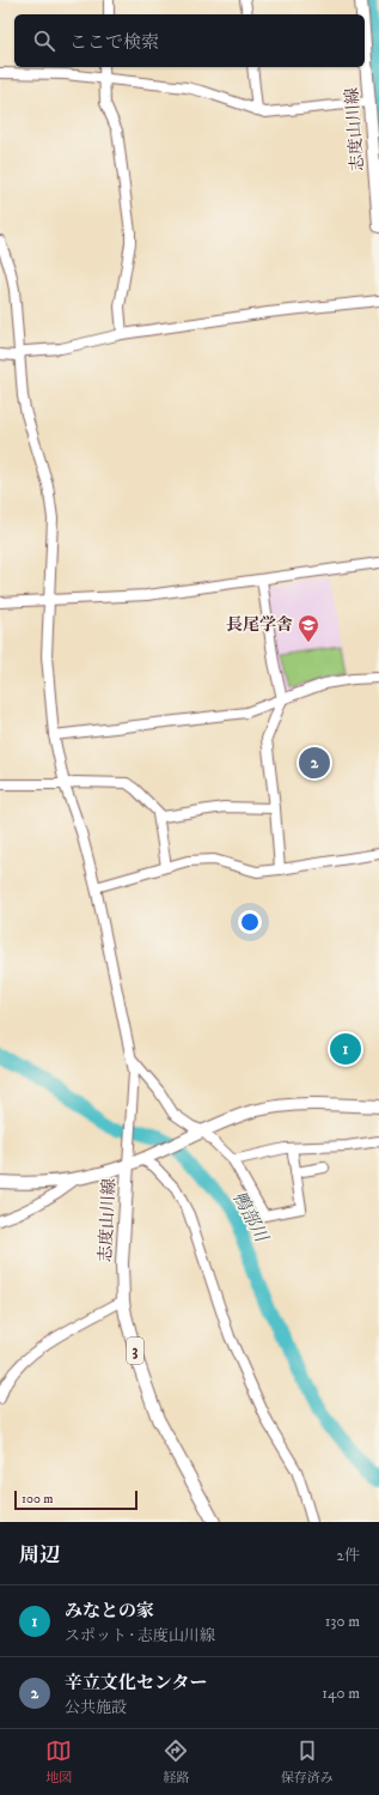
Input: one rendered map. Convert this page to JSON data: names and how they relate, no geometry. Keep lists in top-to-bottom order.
{
  "streets": {
    "main road": ["志度山川線", "3"]
  },
  "water": ["鴨部川"],
  "places": {
    "school or university": ["長尾学舎"]
  },
  "scale_bar": "100 m",
  "page": {
    "search": "ここで検索",
    "pins": ["2", "1"],
    "scale": "100 m",
    "heading": ["周辺", "2件"],
    "list": [
      {
        "mark": "1",
        "name": "みなとの家",
        "note": "スポット · 志度山川線",
        "value": "130 m"
      },
      {
        "mark": "2",
        "name": "辛立文化センター",
        "note": "公共施設",
        "value": "140 m"
      }
    ],
    "nav": ["地図", "経路", "保存済み"]
  }
}
